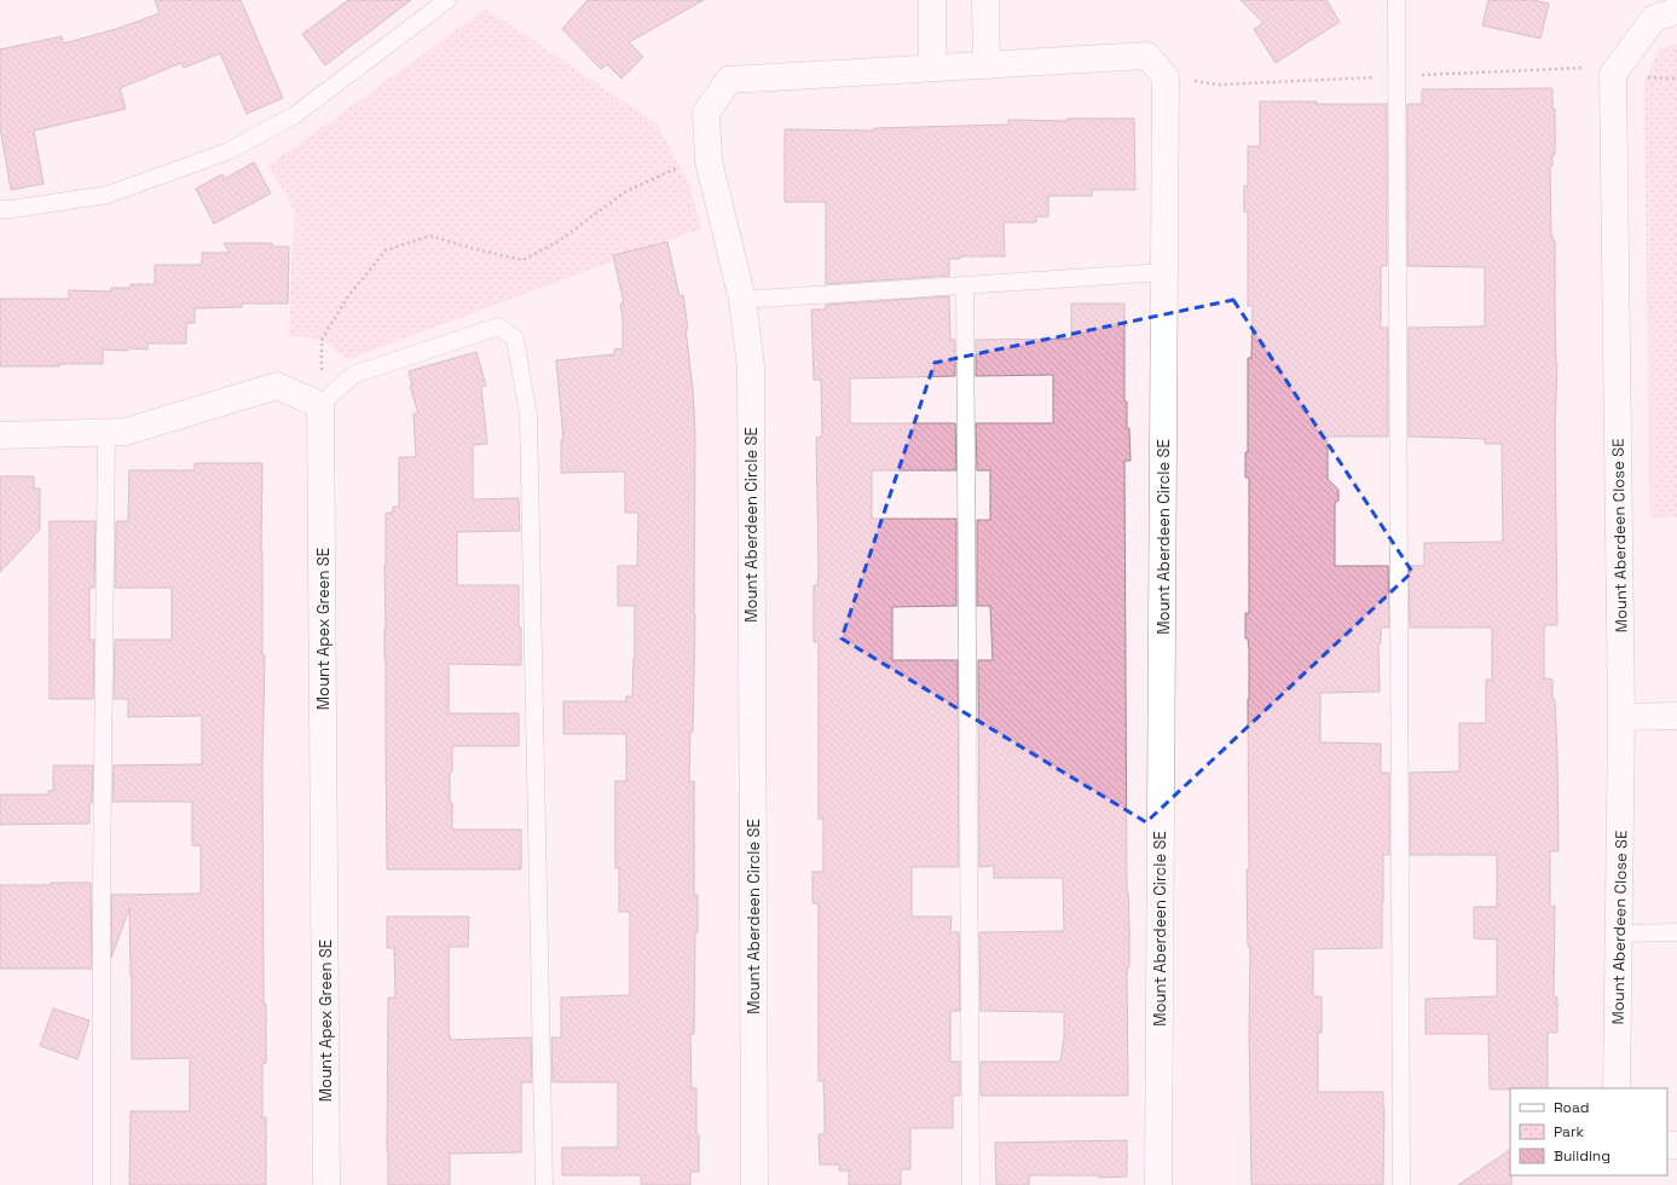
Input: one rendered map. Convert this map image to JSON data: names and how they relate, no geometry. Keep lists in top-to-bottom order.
{
  "streets": {
    "street": ["Mount Aberdeen Circle SE", "Mount Aberdeen Close SE", "Mount Apex Green SE"]
  },
  "legend": ["Road", "Park", "Building"]
}
